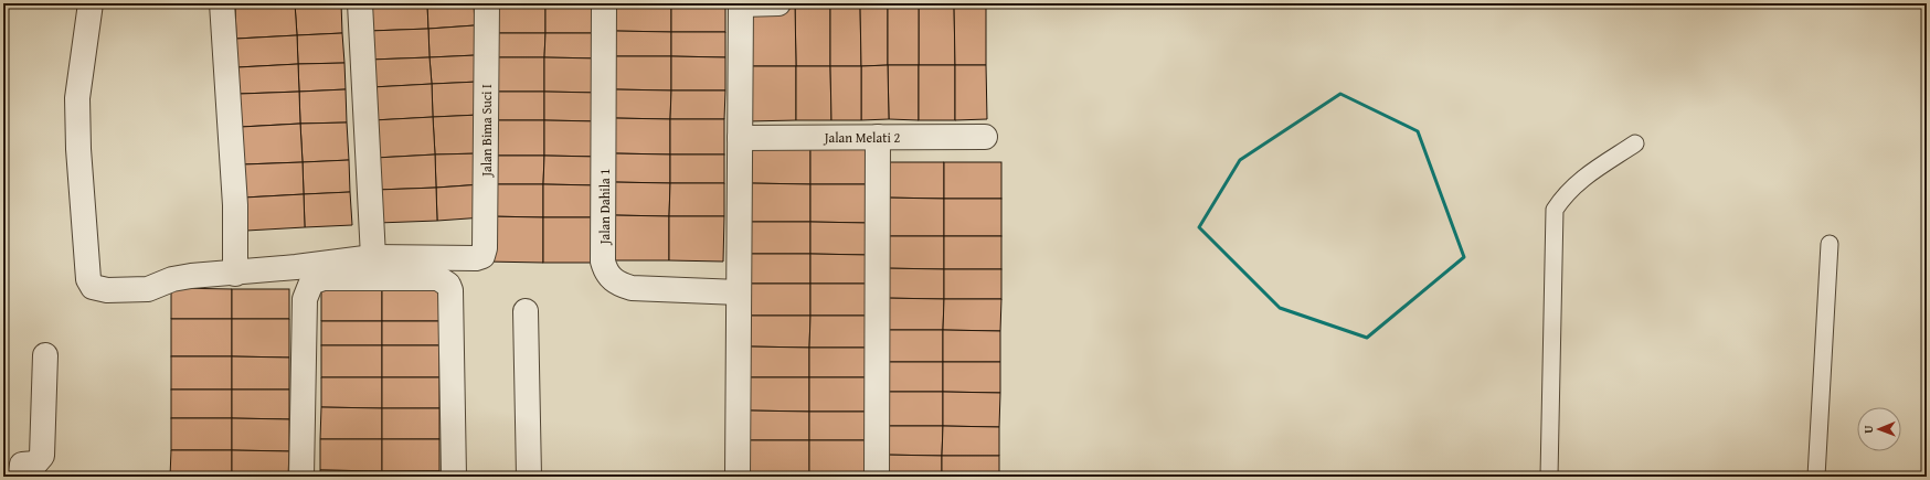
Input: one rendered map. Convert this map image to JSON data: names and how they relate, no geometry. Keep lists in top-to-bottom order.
{
  "streets": {
    "street": ["Jalan Bima Suci I", "Jalan Melati 2", "Jalan Dahila 1"]
  },
  "north": "left"
}
